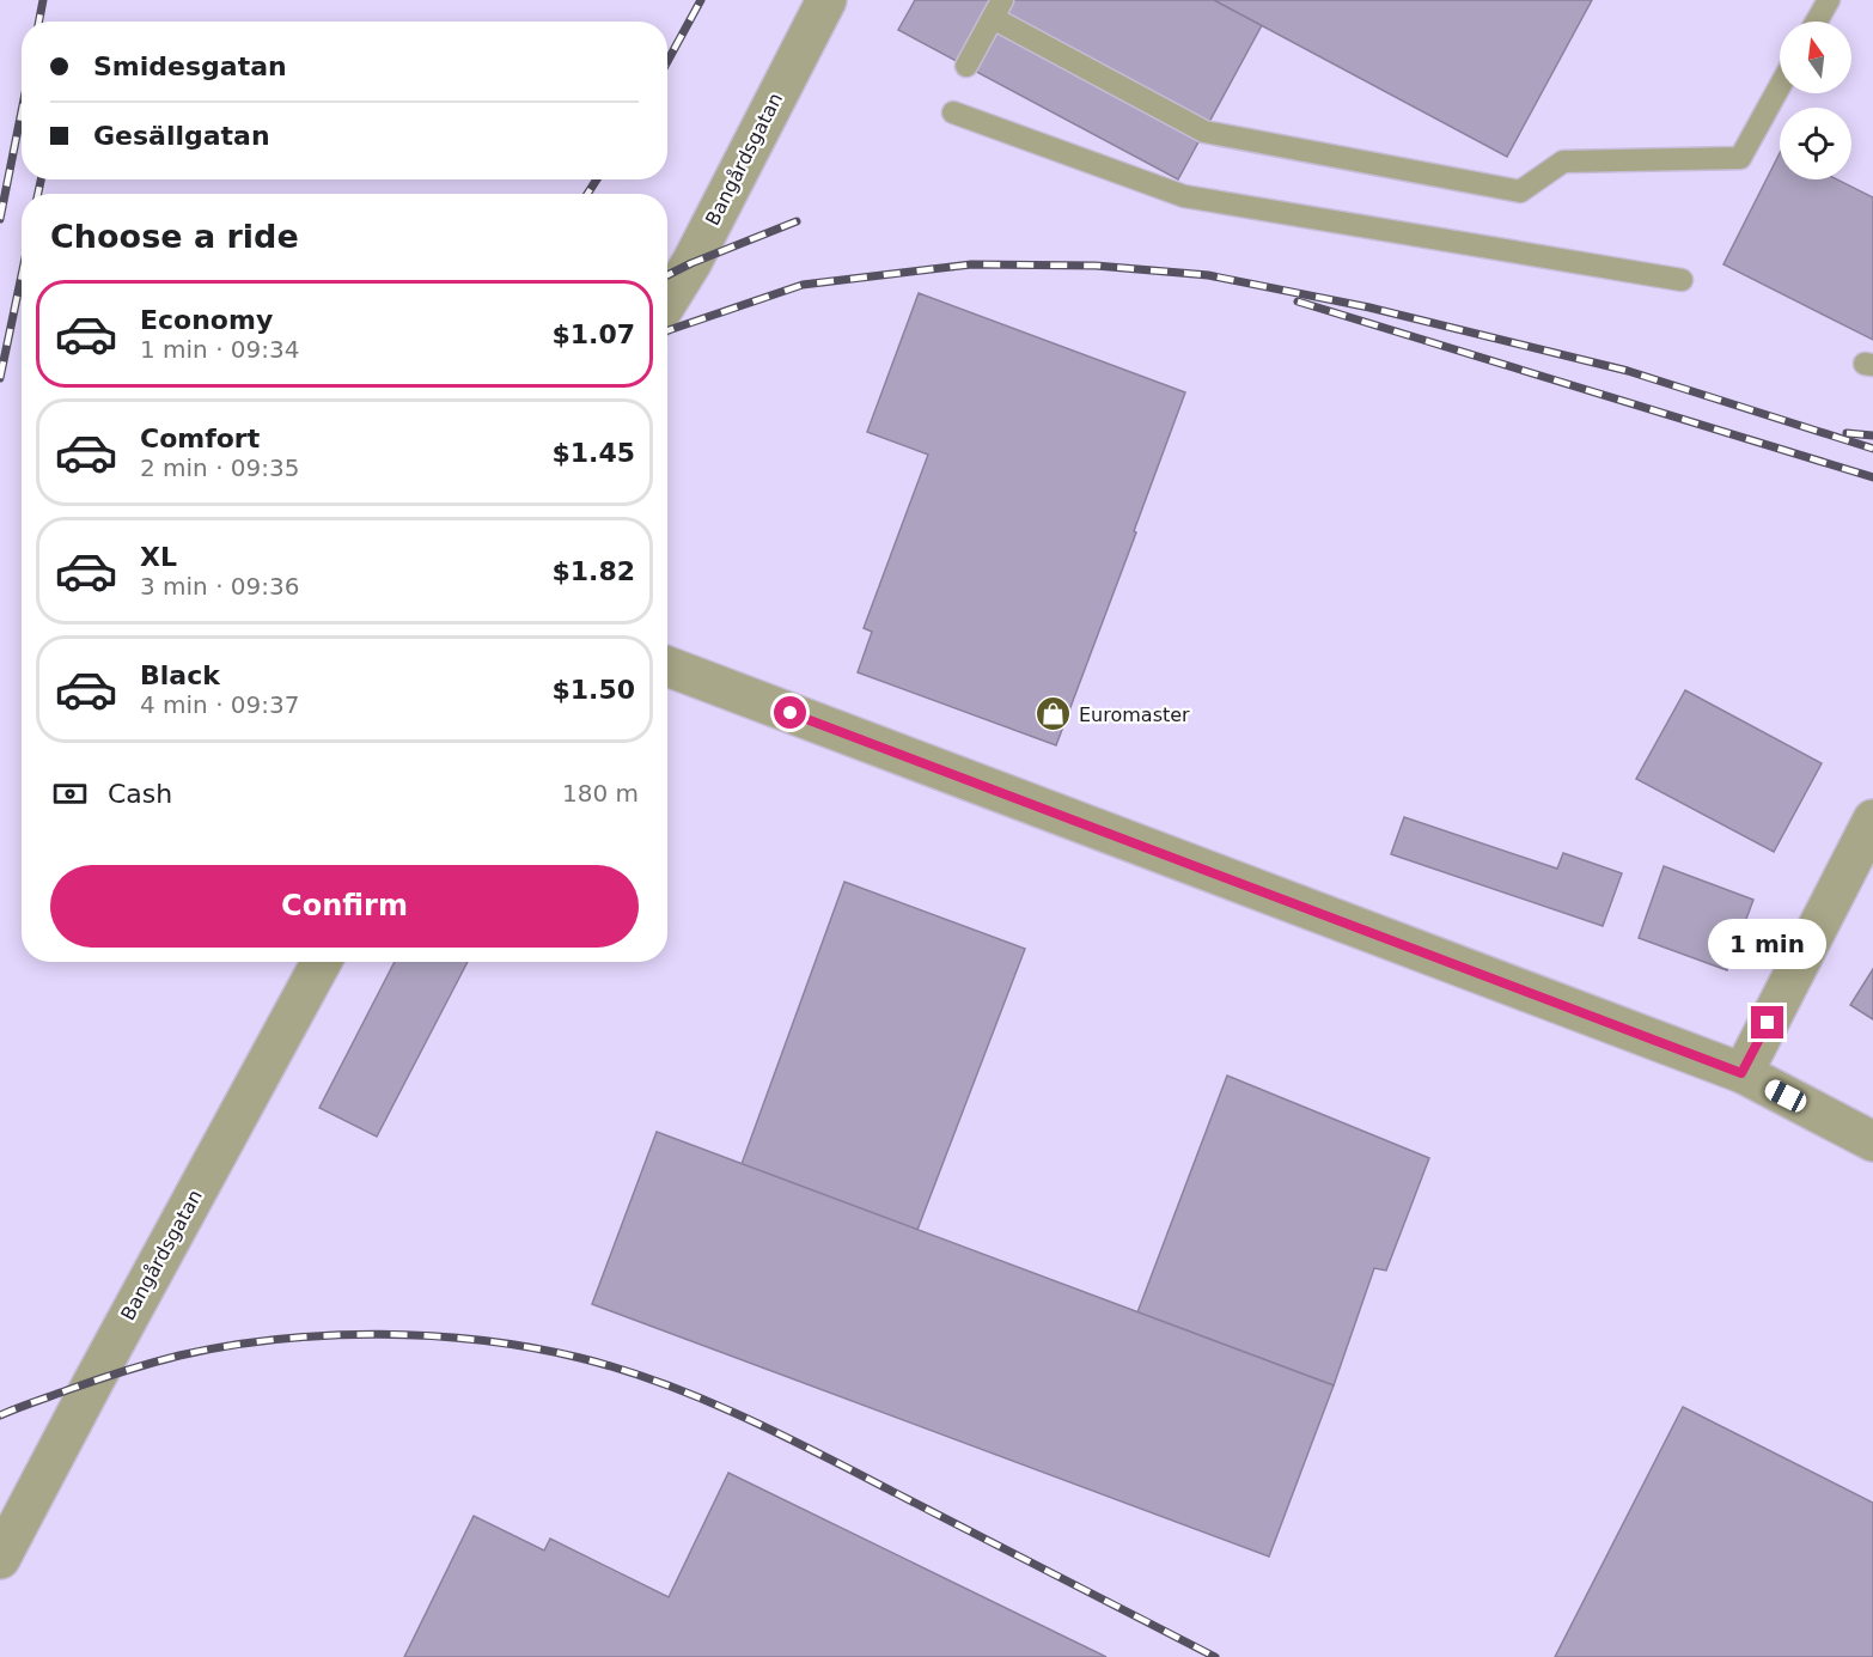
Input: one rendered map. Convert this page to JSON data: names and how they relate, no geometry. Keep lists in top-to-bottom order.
{
  "streets": {
    "street": ["Bangårdsgatan"]
  },
  "places": {
    "shop": ["Euromaster"]
  },
  "north": "top",
  "page": {
    "banner": ["Smidesgatan", "Gesällgatan"],
    "heading": "Choose a ride",
    "list": [
      {
        "name": "Economy",
        "note": "1 min · 09:34",
        "value": "$1.07"
      },
      {
        "name": "Comfort",
        "note": "2 min · 09:35",
        "value": "$1.45"
      },
      {
        "name": "XL",
        "note": "3 min · 09:36",
        "value": "$1.82"
      },
      {
        "name": "Black",
        "note": "4 min · 09:37",
        "value": "$1.50"
      }
    ],
    "pay": ["Cash", "180 m"],
    "buttons": "Confirm",
    "bubble": "1 min"
  }
}
